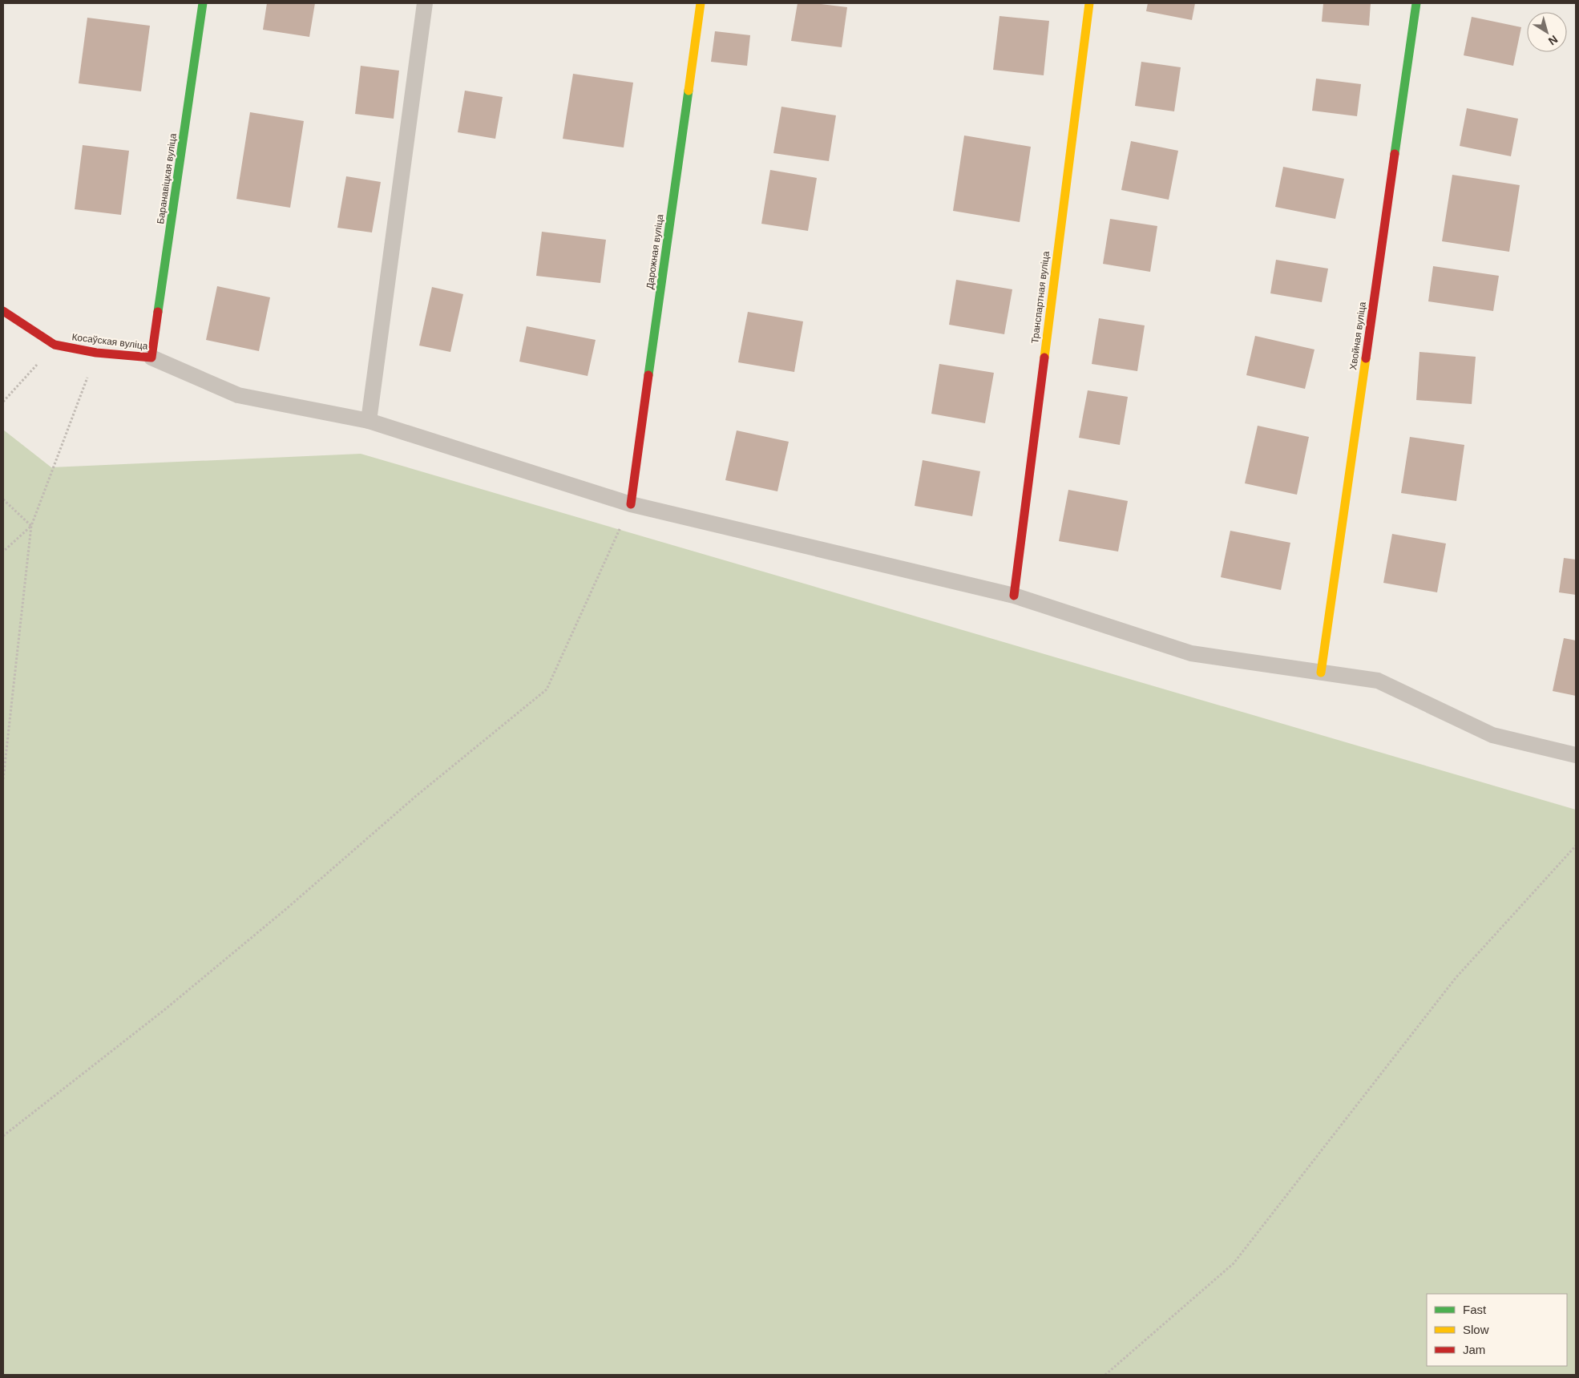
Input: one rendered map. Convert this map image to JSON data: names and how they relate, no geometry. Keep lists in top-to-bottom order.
{
  "streets": {
    "street": [
      "Баранавіцкая вуліца",
      "Дарожная вуліца",
      "Транспартная вуліца",
      "Хвойная вуліца",
      "Косаўская вуліца"
    ]
  },
  "crossings": [
    ["Баранавіцкая вуліца", "Косаўская вуліца"]
  ],
  "legend": ["Fast", "Slow", "Jam"],
  "north": "bottom right"
}
